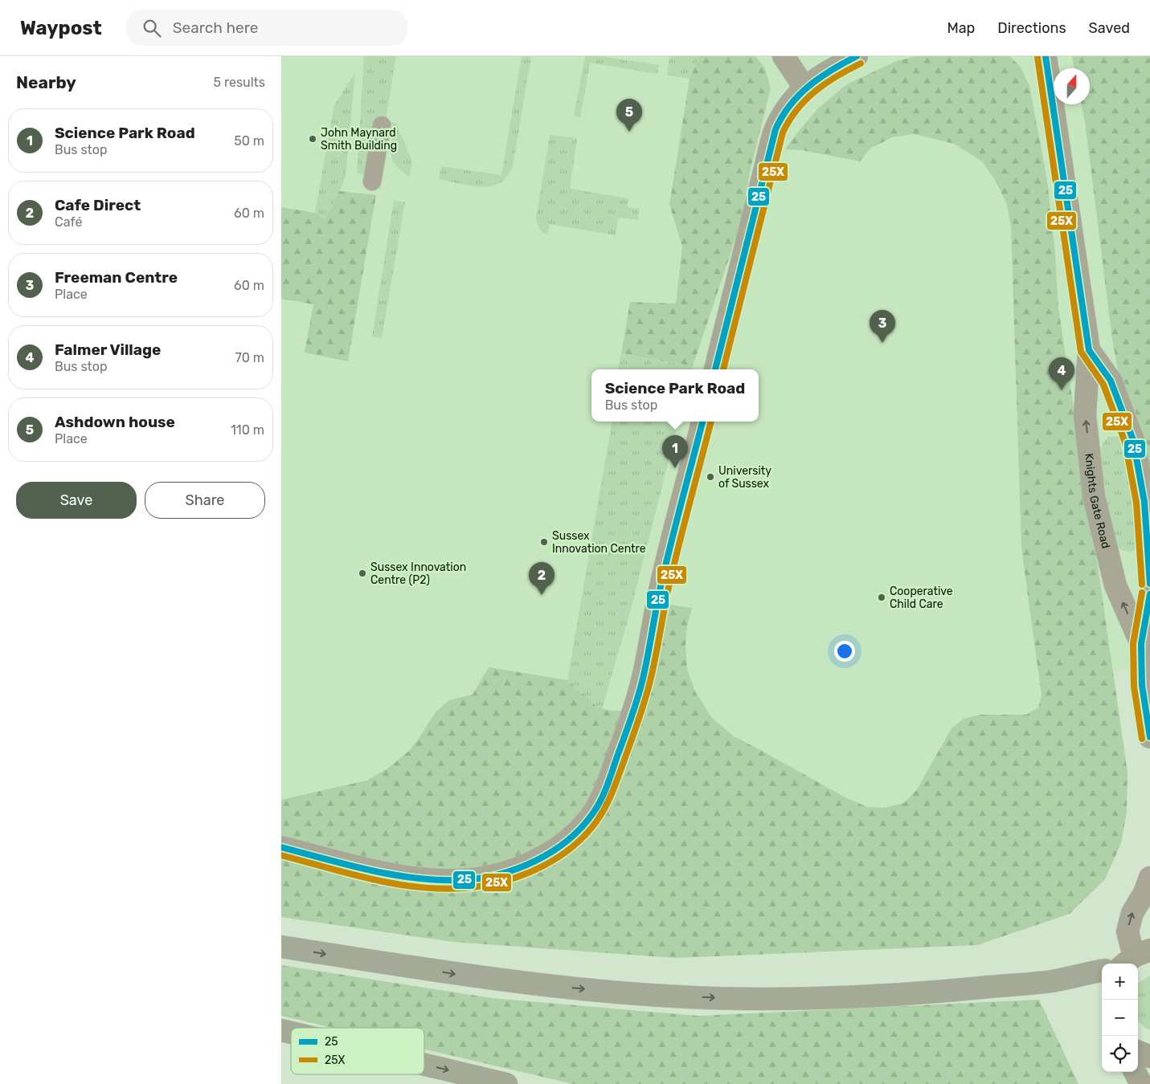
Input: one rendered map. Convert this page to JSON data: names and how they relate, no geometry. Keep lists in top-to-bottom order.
{
  "streets": {
    "street": ["Knights Gate Road"]
  },
  "places": [
    "John Maynard Smith Building",
    "University of Sussex",
    "Sussex Innovation Centre",
    "Sussex Innovation Centre (P2)",
    "Cooperative Child Care"
  ],
  "lines": ["transit line 25", "transit line 25X"],
  "legend": ["25", "25X"],
  "north": "top",
  "page": {
    "header": "Waypost",
    "search": "Search here",
    "nav": ["Map", "Directions", "Saved"],
    "heading": ["Nearby", "5 results"],
    "pins": [
      "5",
      "3",
      "4",
      "1",
      "2"
    ],
    "list": [
      {
        "mark": "1",
        "name": "Science Park Road",
        "note": "Bus stop",
        "value": "50 m"
      },
      {
        "mark": "2",
        "name": "Cafe Direct",
        "note": "Café",
        "value": "60 m"
      },
      {
        "mark": "3",
        "name": "Freeman Centre",
        "note": "Place",
        "value": "60 m"
      },
      {
        "mark": "4",
        "name": "Falmer Village",
        "note": "Bus stop",
        "value": "70 m"
      },
      {
        "mark": "5",
        "name": "Ashdown house",
        "note": "Place",
        "value": "110 m"
      }
    ],
    "popup": ["Science Park Road", "Bus stop"],
    "buttons": ["Save", "Share"],
    "map_buttons": ["+", "−"]
  }
}
